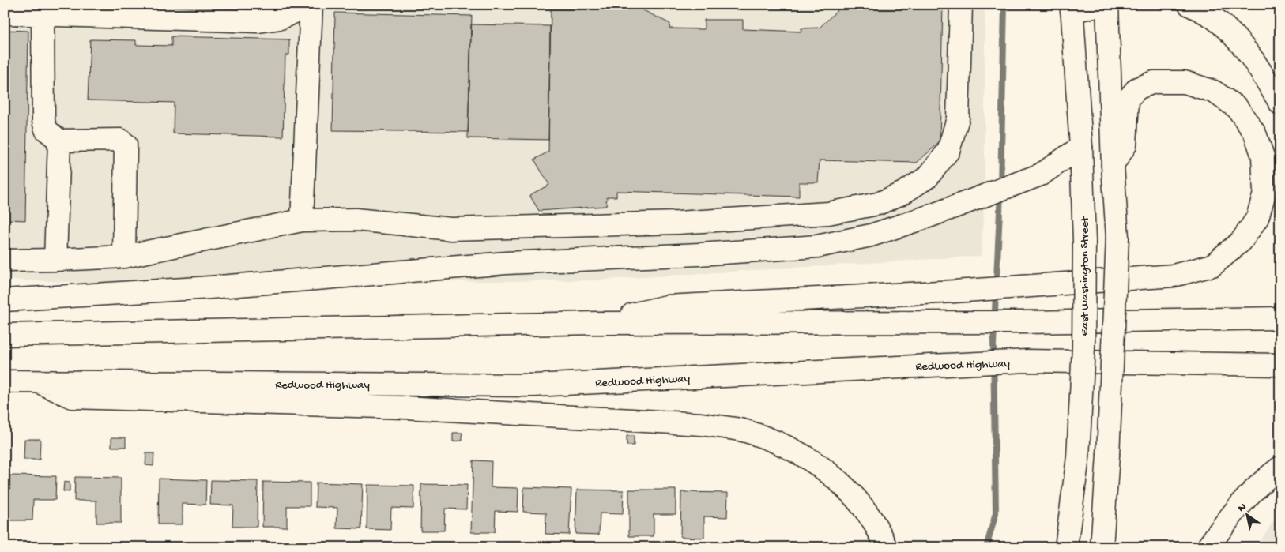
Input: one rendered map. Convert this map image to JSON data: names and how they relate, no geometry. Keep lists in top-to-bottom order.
{
  "streets": {
    "main road": ["East Washington Street", "Redwood Highway"]
  },
  "north": "top left"
}
